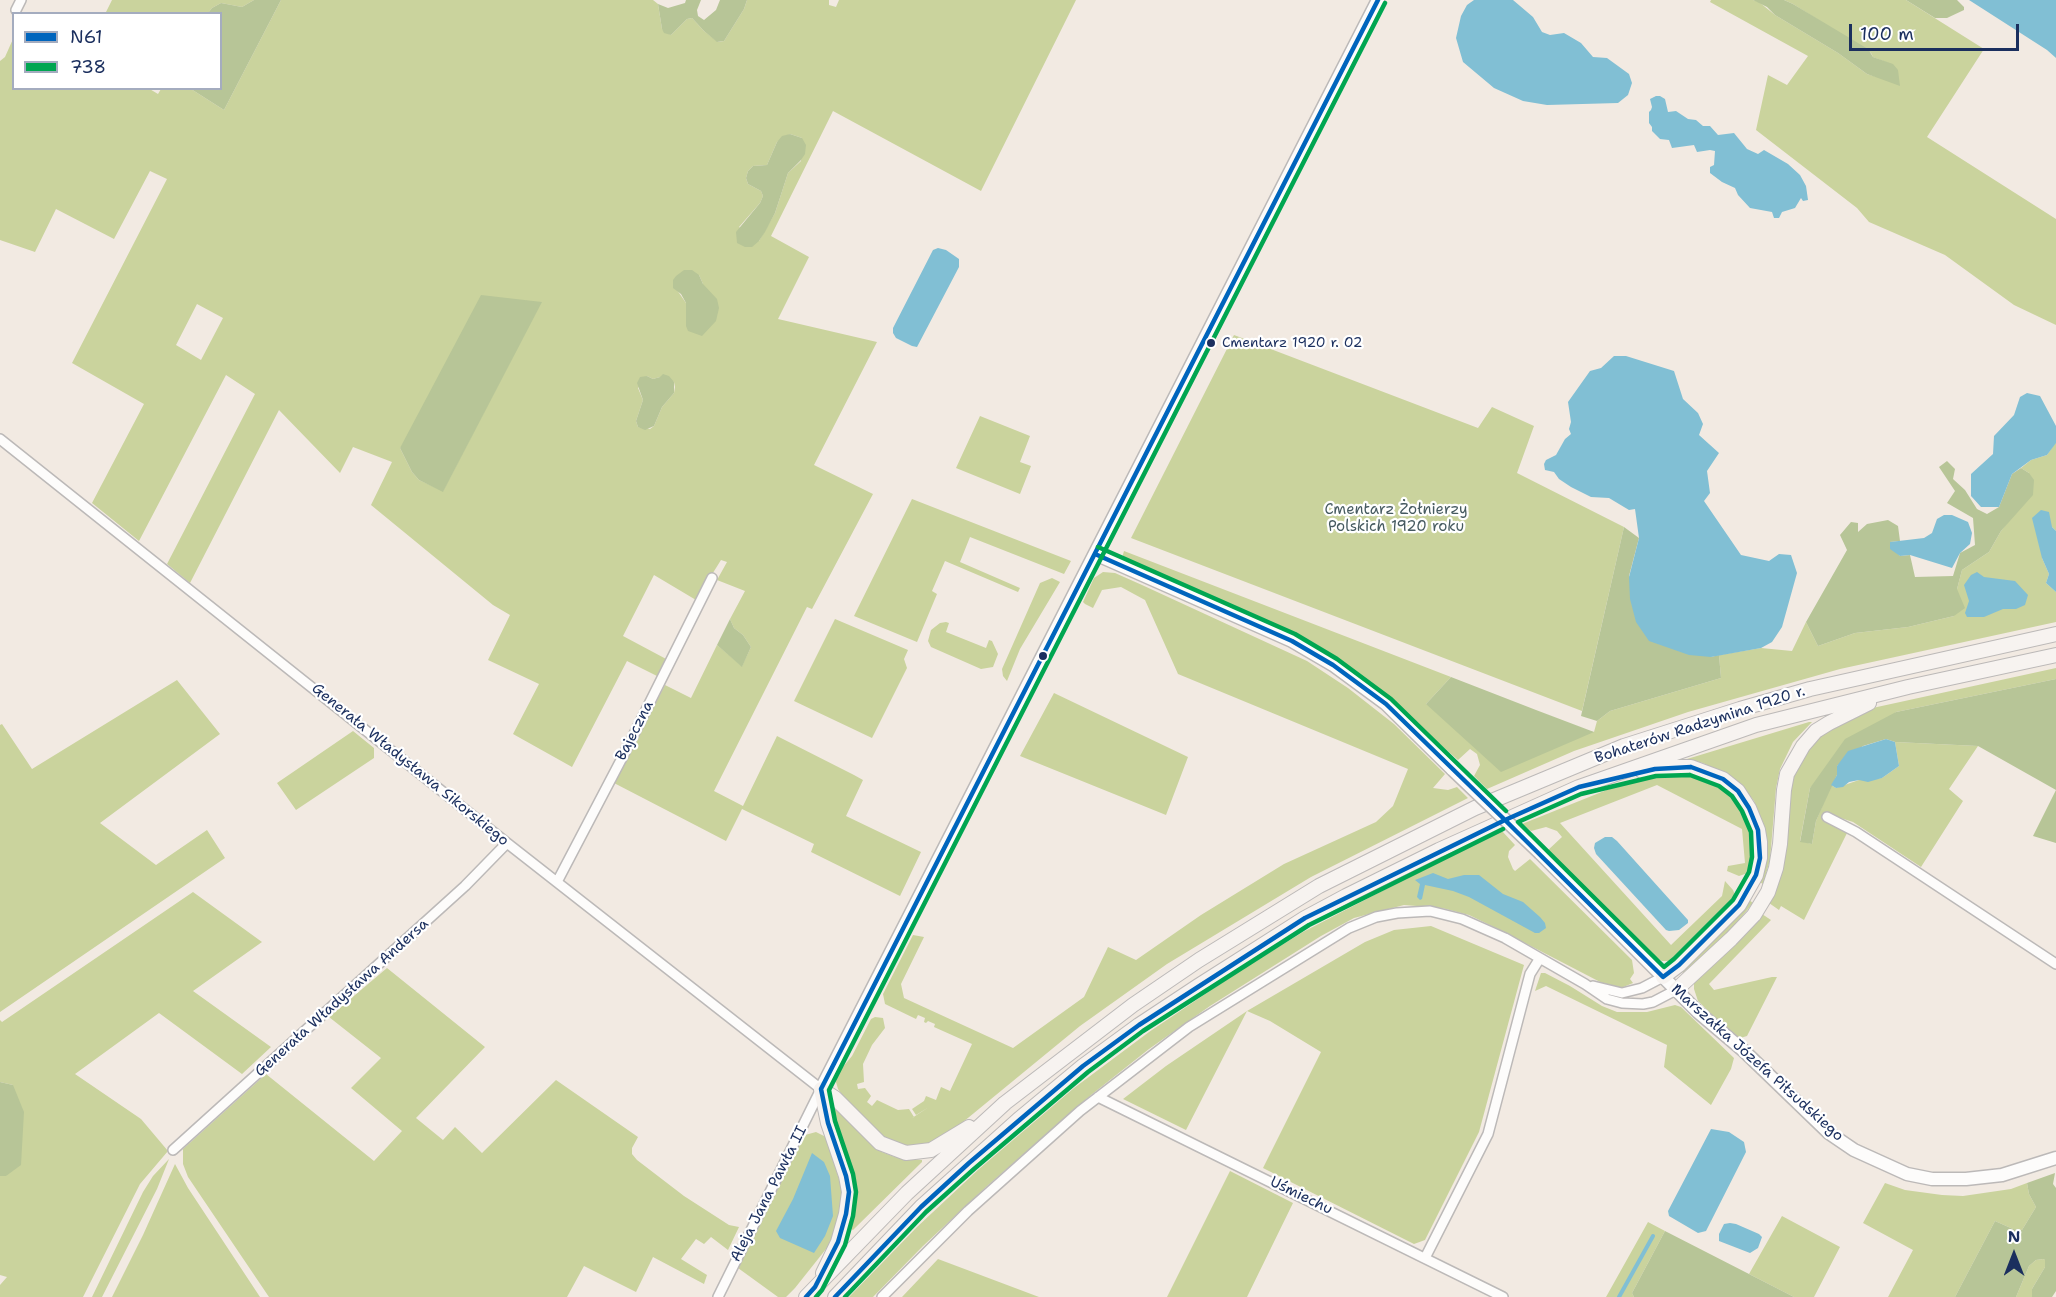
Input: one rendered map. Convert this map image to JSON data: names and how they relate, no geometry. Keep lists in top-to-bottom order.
{
  "streets": {
    "main road": ["Bohaterów Radzymina 1920 r."],
    "street": [
      "Bajeczna",
      "Generała Władysława Sikorskiego",
      "Generała Władysława Andersa",
      "Marszałka Józefa Piłsudskiego",
      "Aleja Jana Pawła II",
      "Uśmiechu"
    ]
  },
  "crossings": [
    ["Bajeczna", "Generała Władysława Sikorskiego"],
    ["Generała Władysława Sikorskiego", "Generała Władysława Andersa"],
    ["Generała Władysława Sikorskiego", "Aleja Jana Pawła II"],
    ["Marszałka Józefa Piłsudskiego", "Aleja Jana Pawła II"]
  ],
  "parks": ["Cmentarz Żołnierzy Polskich 1920 roku"],
  "places": ["Cmentarz 1920 r. 02"],
  "lines": ["transit line N61", "transit line 738"],
  "legend": ["N61", "738"],
  "scale_bar": "100 m",
  "north": "top"
}
